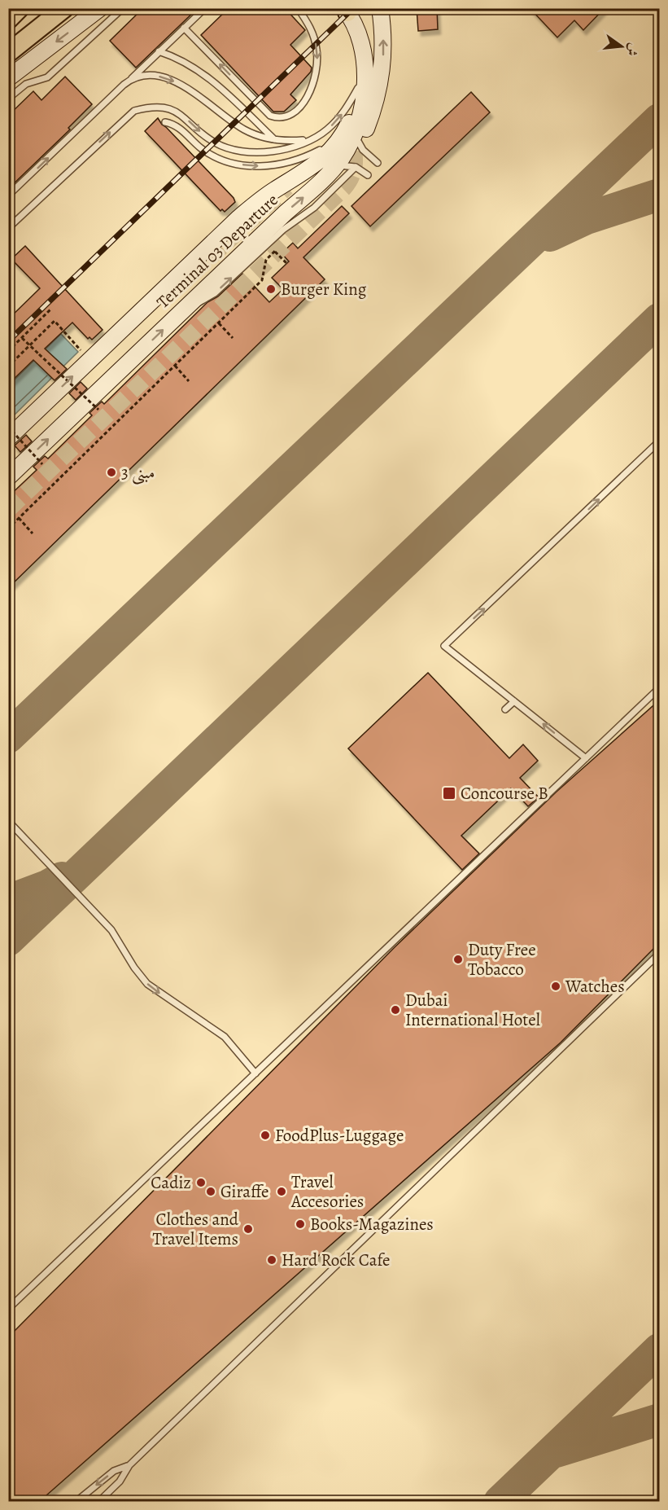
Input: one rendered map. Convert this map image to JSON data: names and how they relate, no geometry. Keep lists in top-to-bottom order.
{
  "streets": {
    "main road": ["Terminal 03 Departure"]
  },
  "places": {
    "other": [
      "Burger King",
      "مبنى 3",
      "Duty Free Tobacco",
      "Watches",
      "Dubai International Hotel",
      "FoodPlus-Luggage",
      "Cadiz",
      "Giraffe",
      "Travel Accesories",
      "Books-Magazines",
      "Clothes and Travel Items",
      "Hard Rock Cafe"
    ],
    "transit": ["Concourse B"]
  },
  "north": "right"
}
